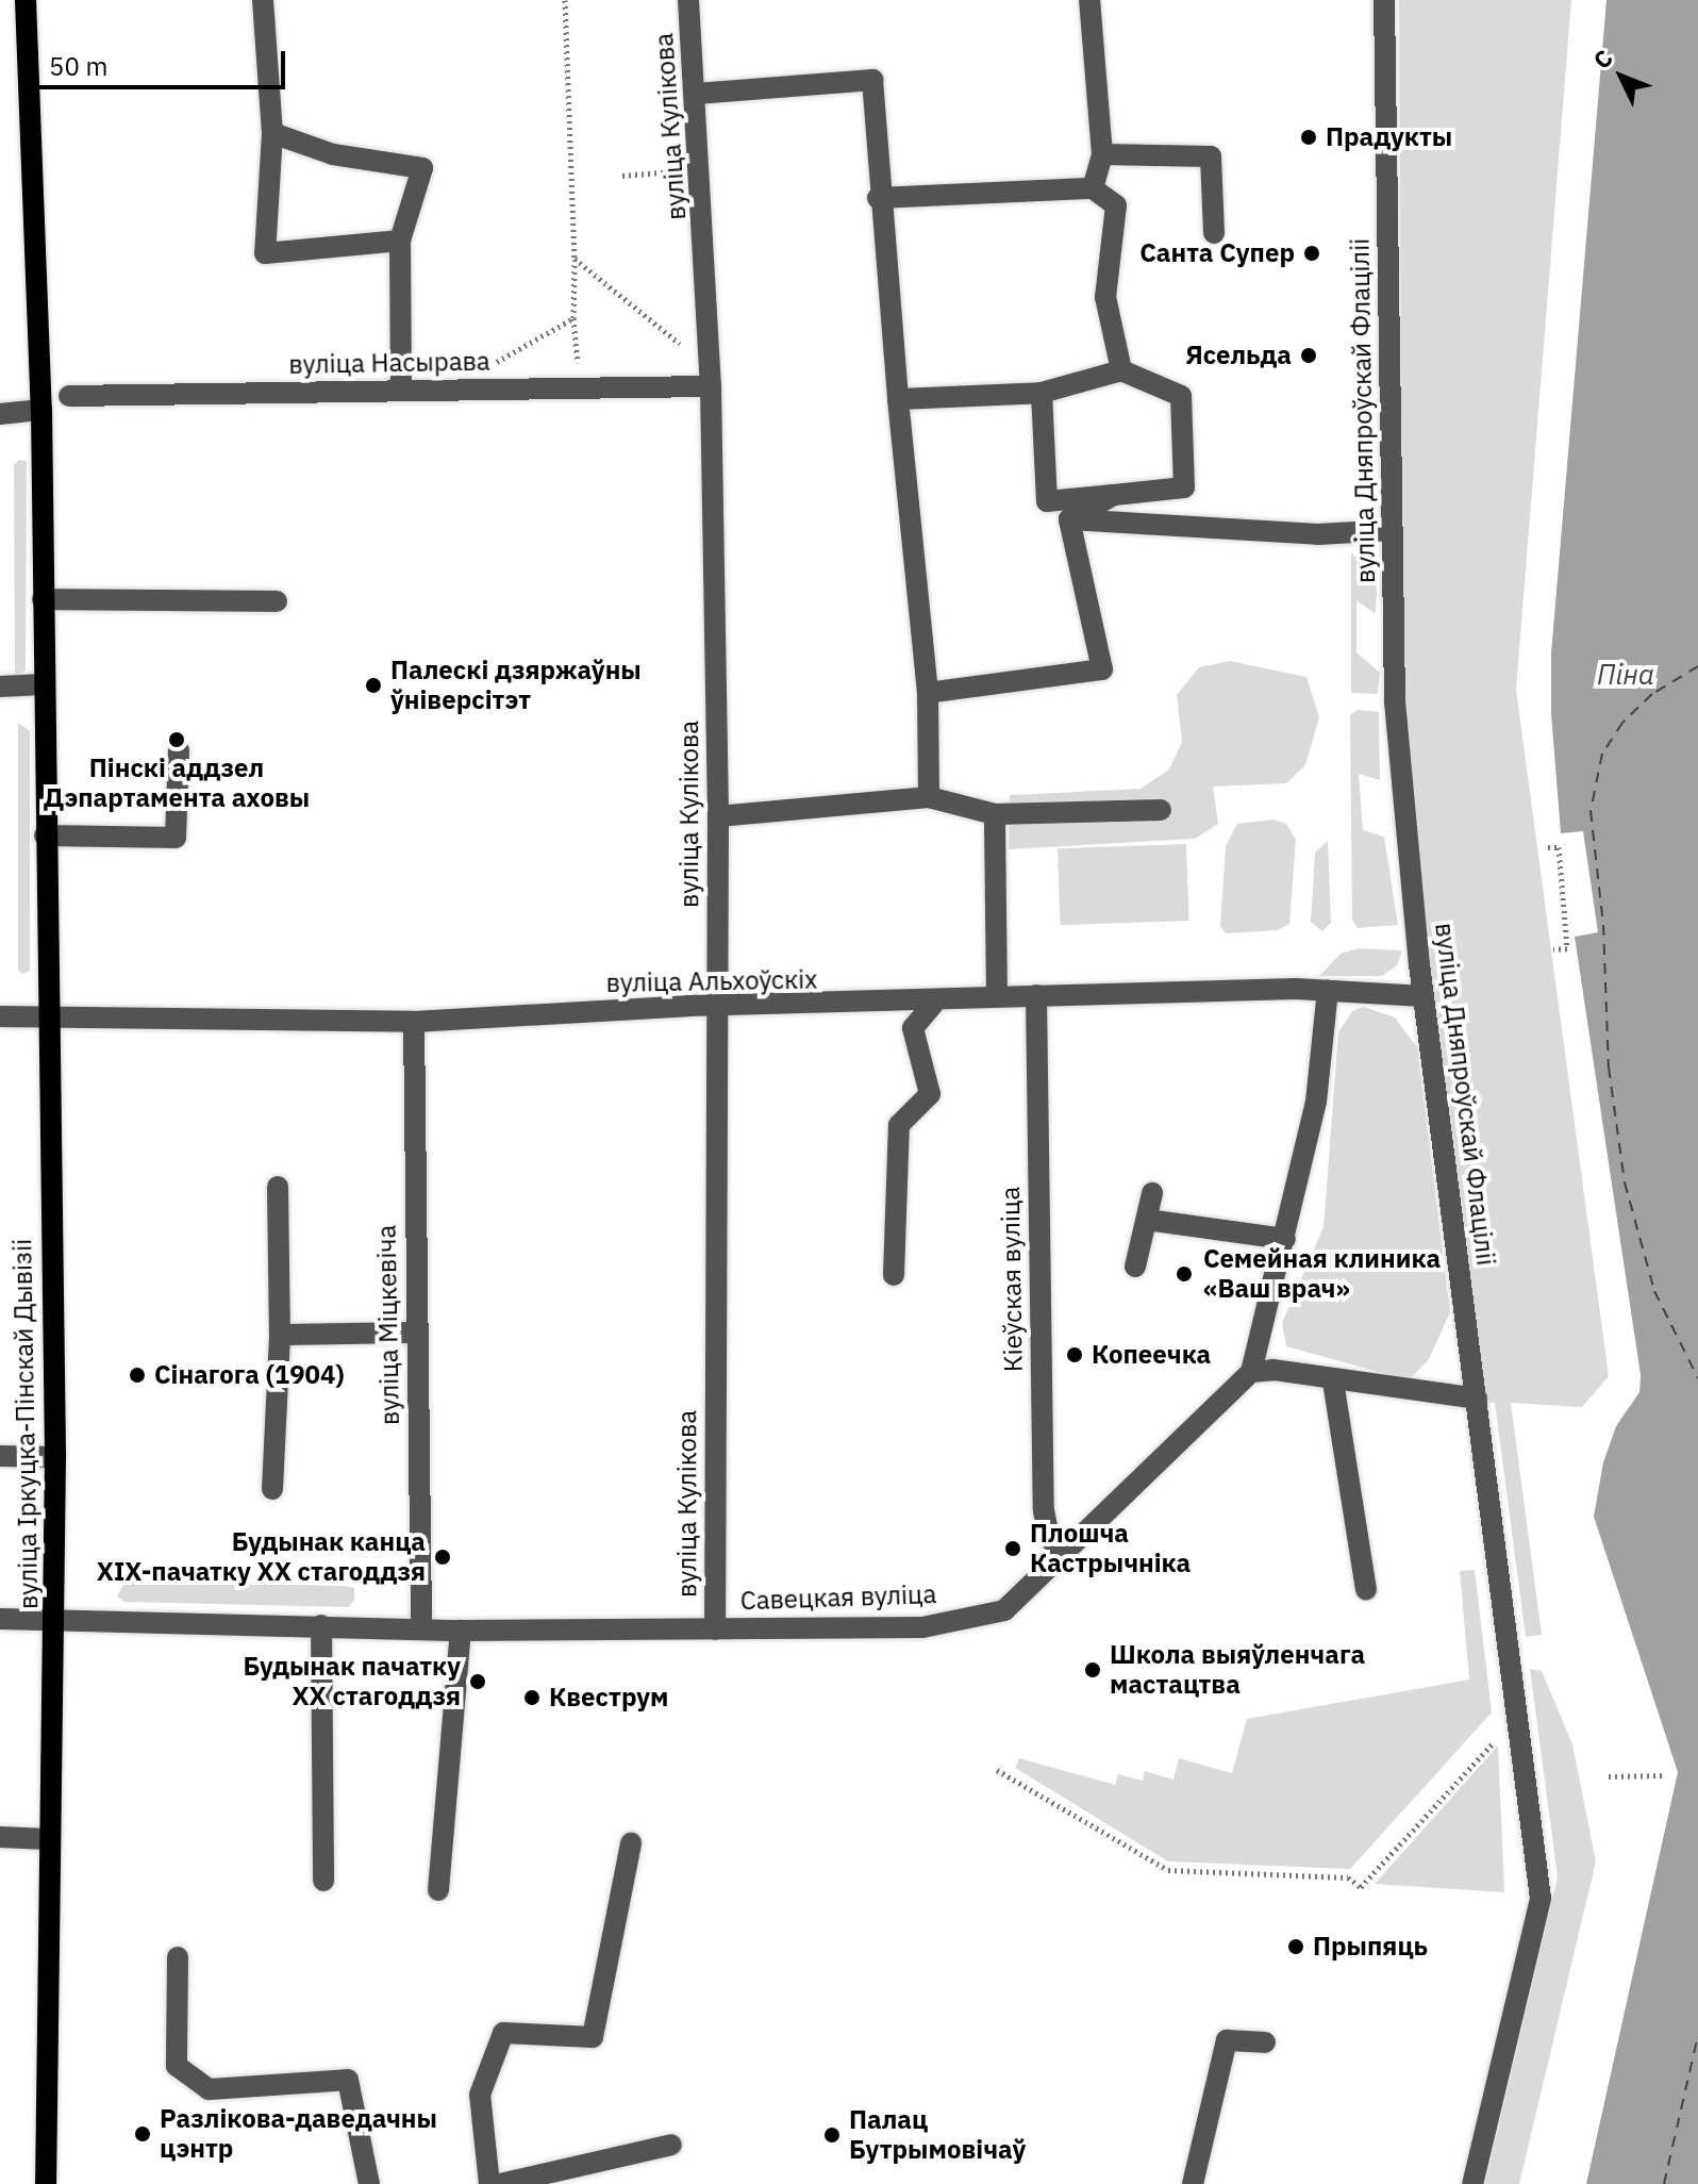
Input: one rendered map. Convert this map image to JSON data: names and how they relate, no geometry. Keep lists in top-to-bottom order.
{
  "streets": {
    "main road": ["вуліца Іркуцка-Пінскай Дывізіі"],
    "street": [
      "вуліца Кулікова",
      "вуліца Насырава",
      "вуліца Дняпроўскай Флаціліі",
      "вуліца Альхоўскіх",
      "Кіеўская вуліца",
      "вуліца Міцкевіча",
      "Савецкая вуліца"
    ]
  },
  "crossings": [
    ["вуліца Кулікова", "вуліца Насырава"],
    ["вуліца Кулікова", "вуліца Альхоўскіх"],
    ["вуліца Кулікова", "Савецкая вуліца"],
    ["вуліца Дняпроўскай Флаціліі", "вуліца Альхоўскіх"],
    ["вуліца Альхоўскіх", "Кіеўская вуліца"],
    ["вуліца Альхоўскіх", "вуліца Міцкевіча"],
    ["вуліца Альхоўскіх", "вуліца Іркуцка-Пінскай Дывізіі"],
    ["Кіеўская вуліца", "Савецкая вуліца"],
    ["вуліца Міцкевіча", "Савецкая вуліца"],
    ["вуліца Іркуцка-Пінскай Дывізіі", "Савецкая вуліца"]
  ],
  "water": ["Піна"],
  "places": [
    "Прадукты",
    "Санта Супер",
    "Ясельда",
    "Палескі дзяржаўны ўніверсітэт",
    "Пінскі аддзел Дэпартамента аховы",
    "Семейная клиника «Ваш врач»",
    "Копеечка",
    "Сінагога (1904)",
    "Плошча Кастрычніка",
    "Будынак канца XIX-пачатку XX стагоддзя",
    "Школа выяўленчага мастацтва",
    "Будынак пачатку ХХ стагоддзя",
    "Квеструм",
    "Прыпяць",
    "Разлікова-даведачны цэнтр",
    "Палац Бутрымовічаў"
  ],
  "scale_bar": "50 m",
  "north": "top left"
}
